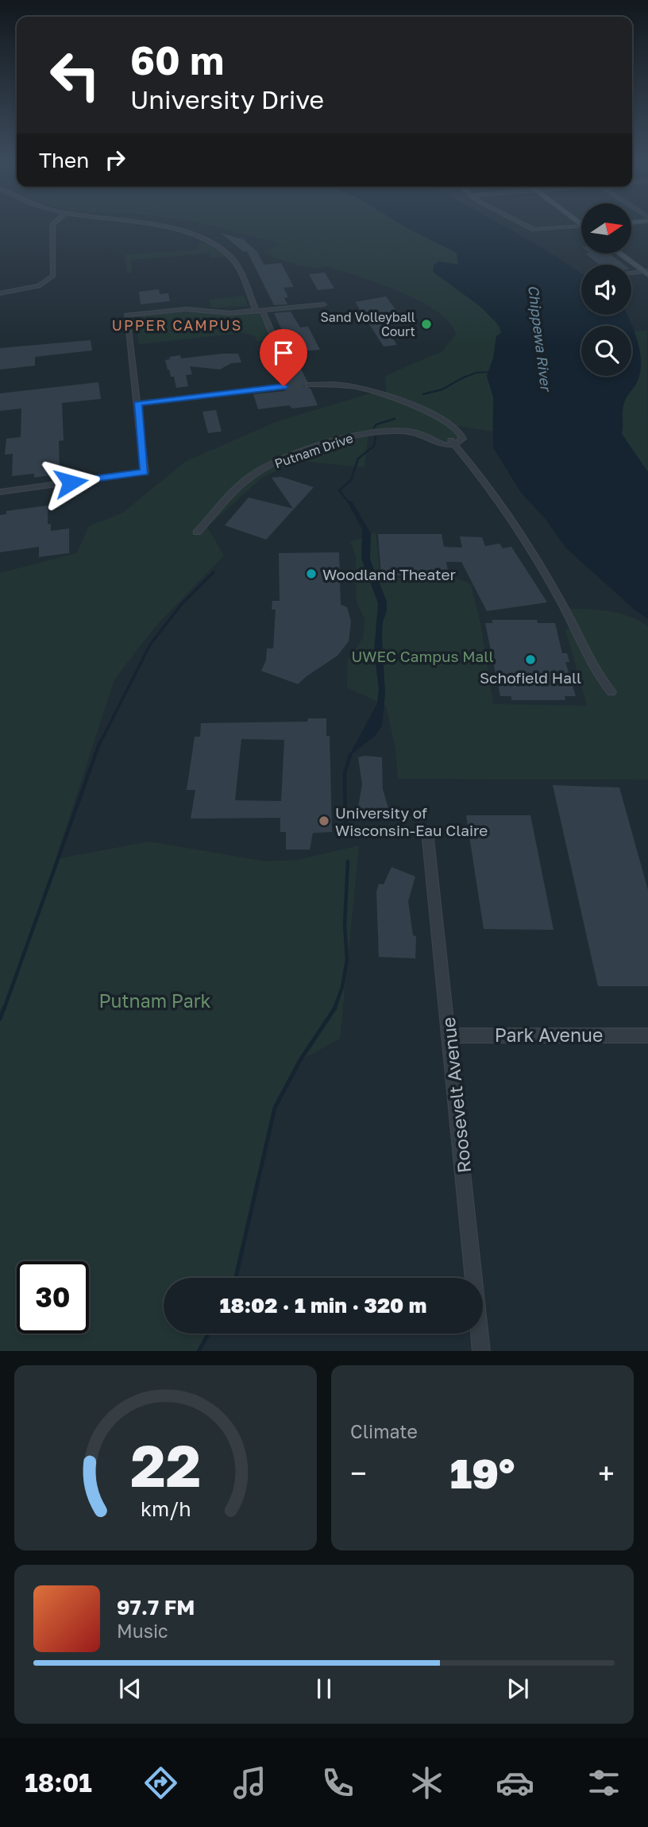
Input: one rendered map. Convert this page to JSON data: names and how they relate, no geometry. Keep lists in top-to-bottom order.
{
  "streets": {
    "street": ["Putnam Drive", "Park Avenue", "Roosevelt Avenue"]
  },
  "crossings": [
    ["Park Avenue", "Roosevelt Avenue"]
  ],
  "districts": ["UPPER CAMPUS"],
  "water": ["Chippewa River"],
  "parks": ["UWEC Campus Mall", "Putnam Park"],
  "places": [
    "Sand Volleyball Court",
    "Woodland Theater",
    "Schofield Hall",
    "University of Wisconsin-Eau Claire"
  ],
  "north": "right",
  "page": {
    "turn": ["60 m", "University Drive"],
    "then": "Then",
    "limit": "30",
    "trip": "18:02 · 1 min · 320 m",
    "tile": "Climate",
    "heat": ["−", "19°", "+"],
    "song": ["97.7 FM", "Music"],
    "tabs": "18:01",
    "gauge": ["22", "km/h"]
  }
}
